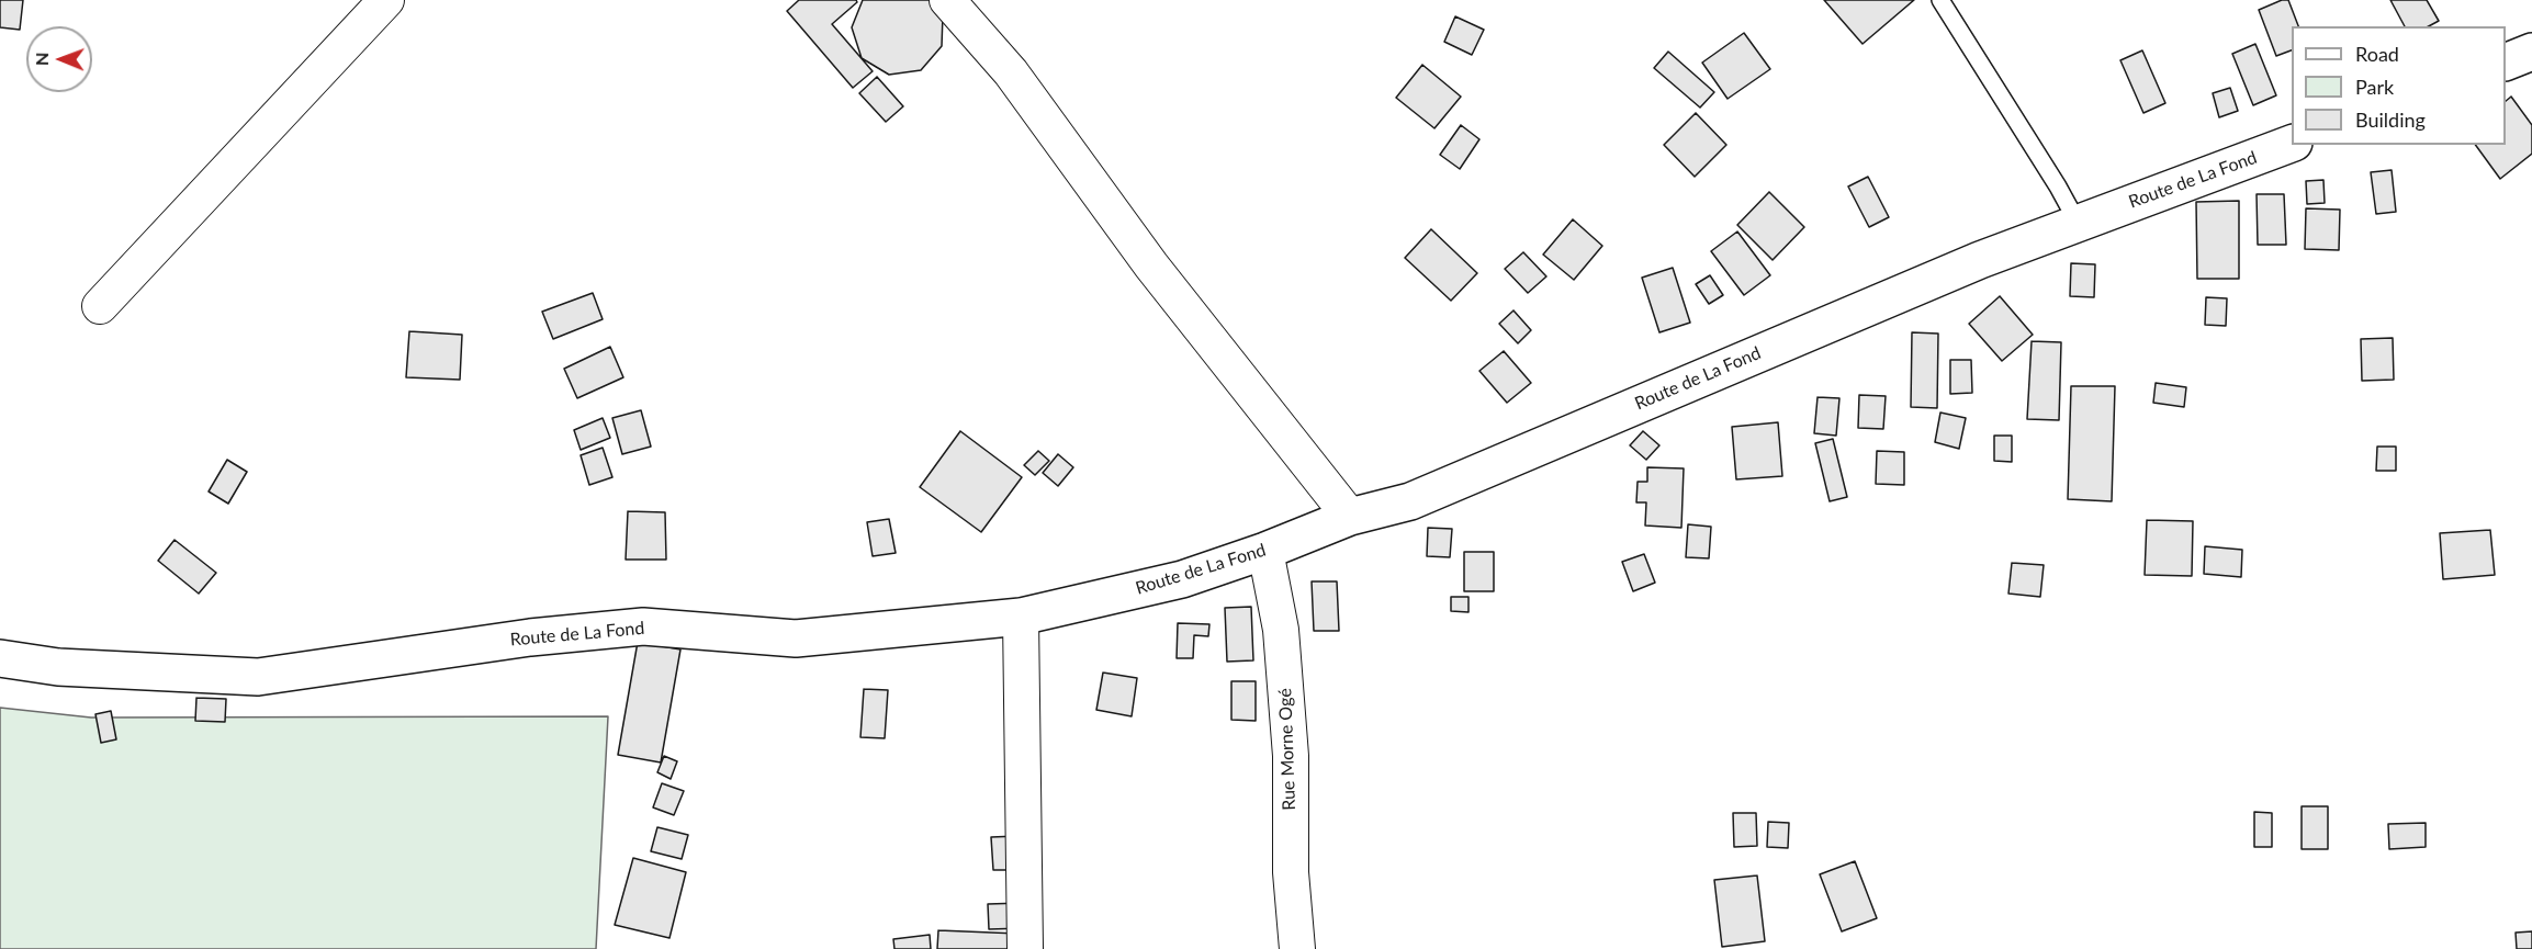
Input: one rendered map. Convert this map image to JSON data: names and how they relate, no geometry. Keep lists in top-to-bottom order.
{
  "streets": {
    "street": ["Route de La Fond", "Rue Morne Ogé"]
  },
  "crossings": [
    ["Route de La Fond", "Rue Morne Ogé"]
  ],
  "legend": ["Road", "Park", "Building"],
  "north": "left"
}
